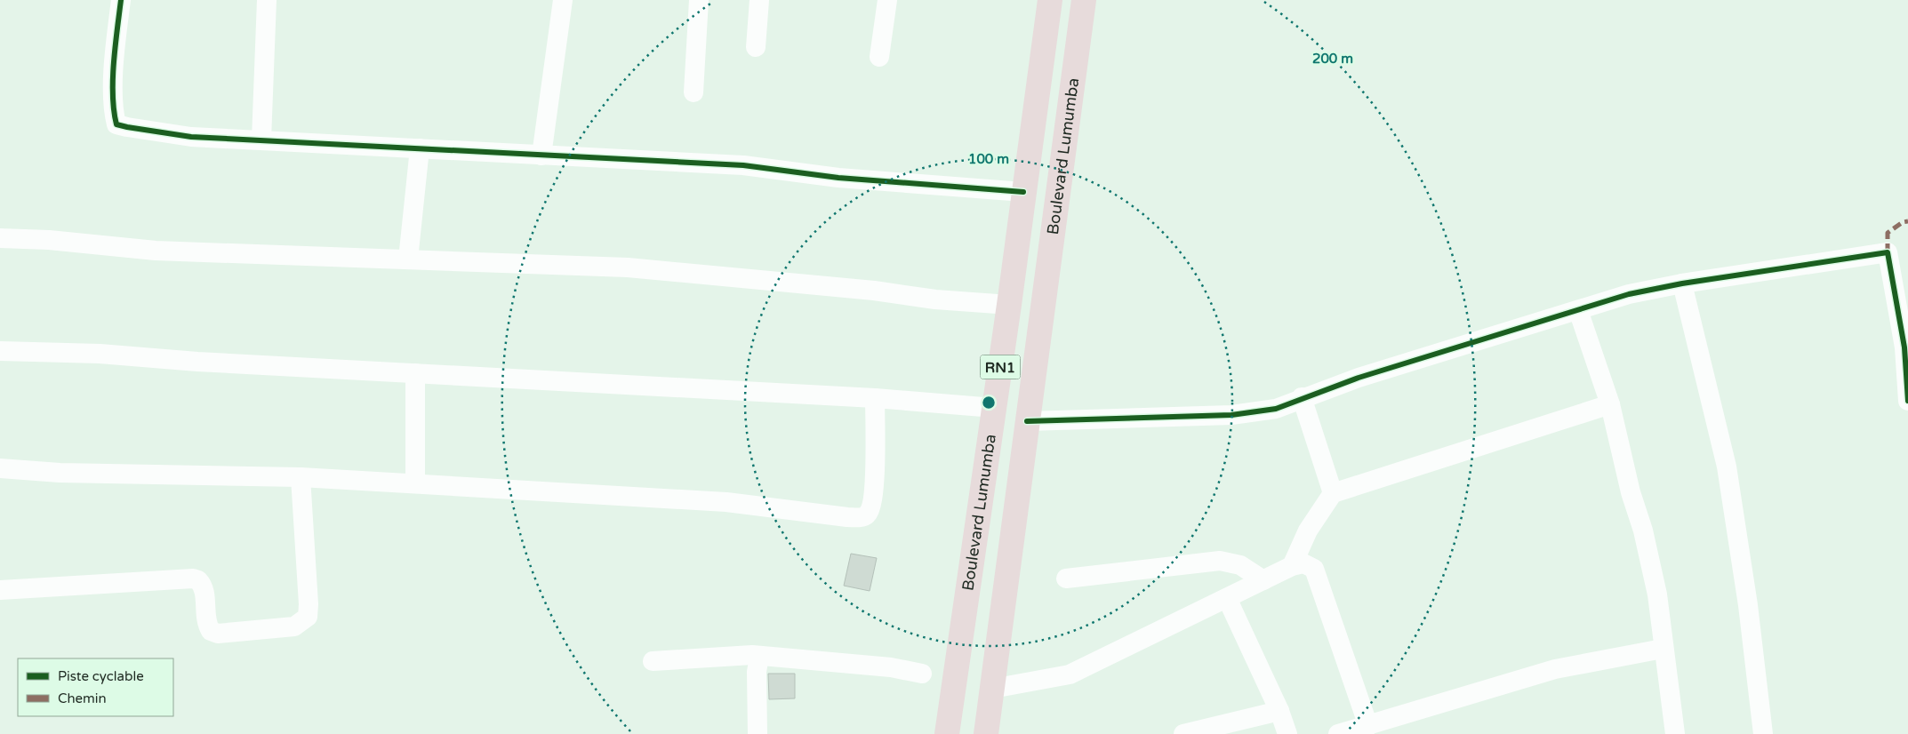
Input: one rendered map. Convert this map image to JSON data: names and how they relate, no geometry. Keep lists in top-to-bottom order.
{
  "streets": {
    "highway": ["Boulevard Lumumba", "RN1"]
  },
  "legend": ["Piste cyclable", "Chemin"],
  "rings": ["200 m", "100 m"]
}
